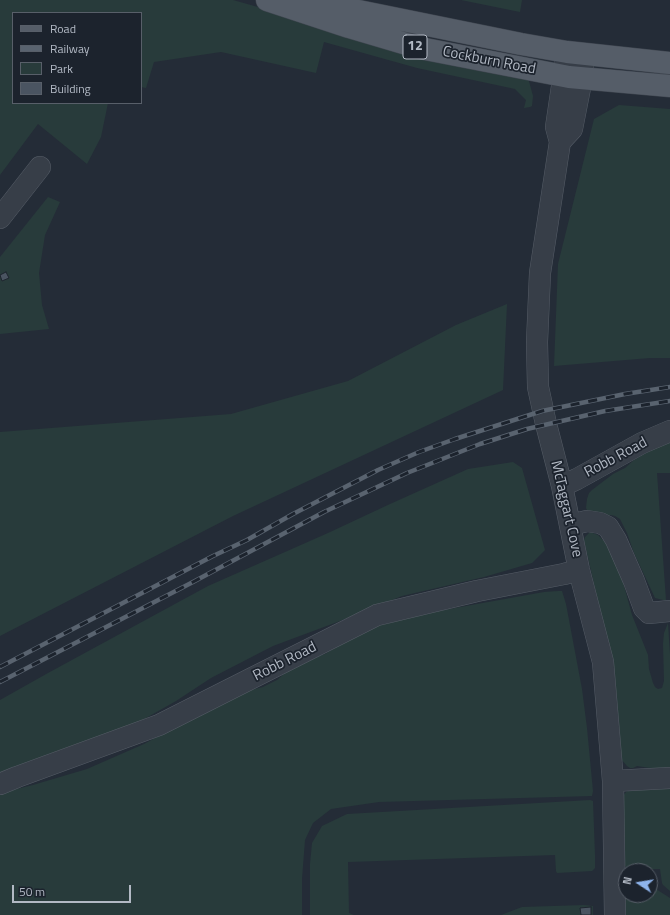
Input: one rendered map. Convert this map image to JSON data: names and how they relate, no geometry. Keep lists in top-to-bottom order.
{
  "streets": {
    "main road": ["12", "Cockburn Road"],
    "street": ["Robb Road", "McTaggart Cove"]
  },
  "crossings": [
    ["Cockburn Road", "McTaggart Cove"],
    ["Robb Road", "McTaggart Cove"]
  ],
  "legend": [
    "Road",
    "Railway",
    "Park",
    "Building"
  ],
  "scale_bar": "50 m",
  "north": "left"
}
